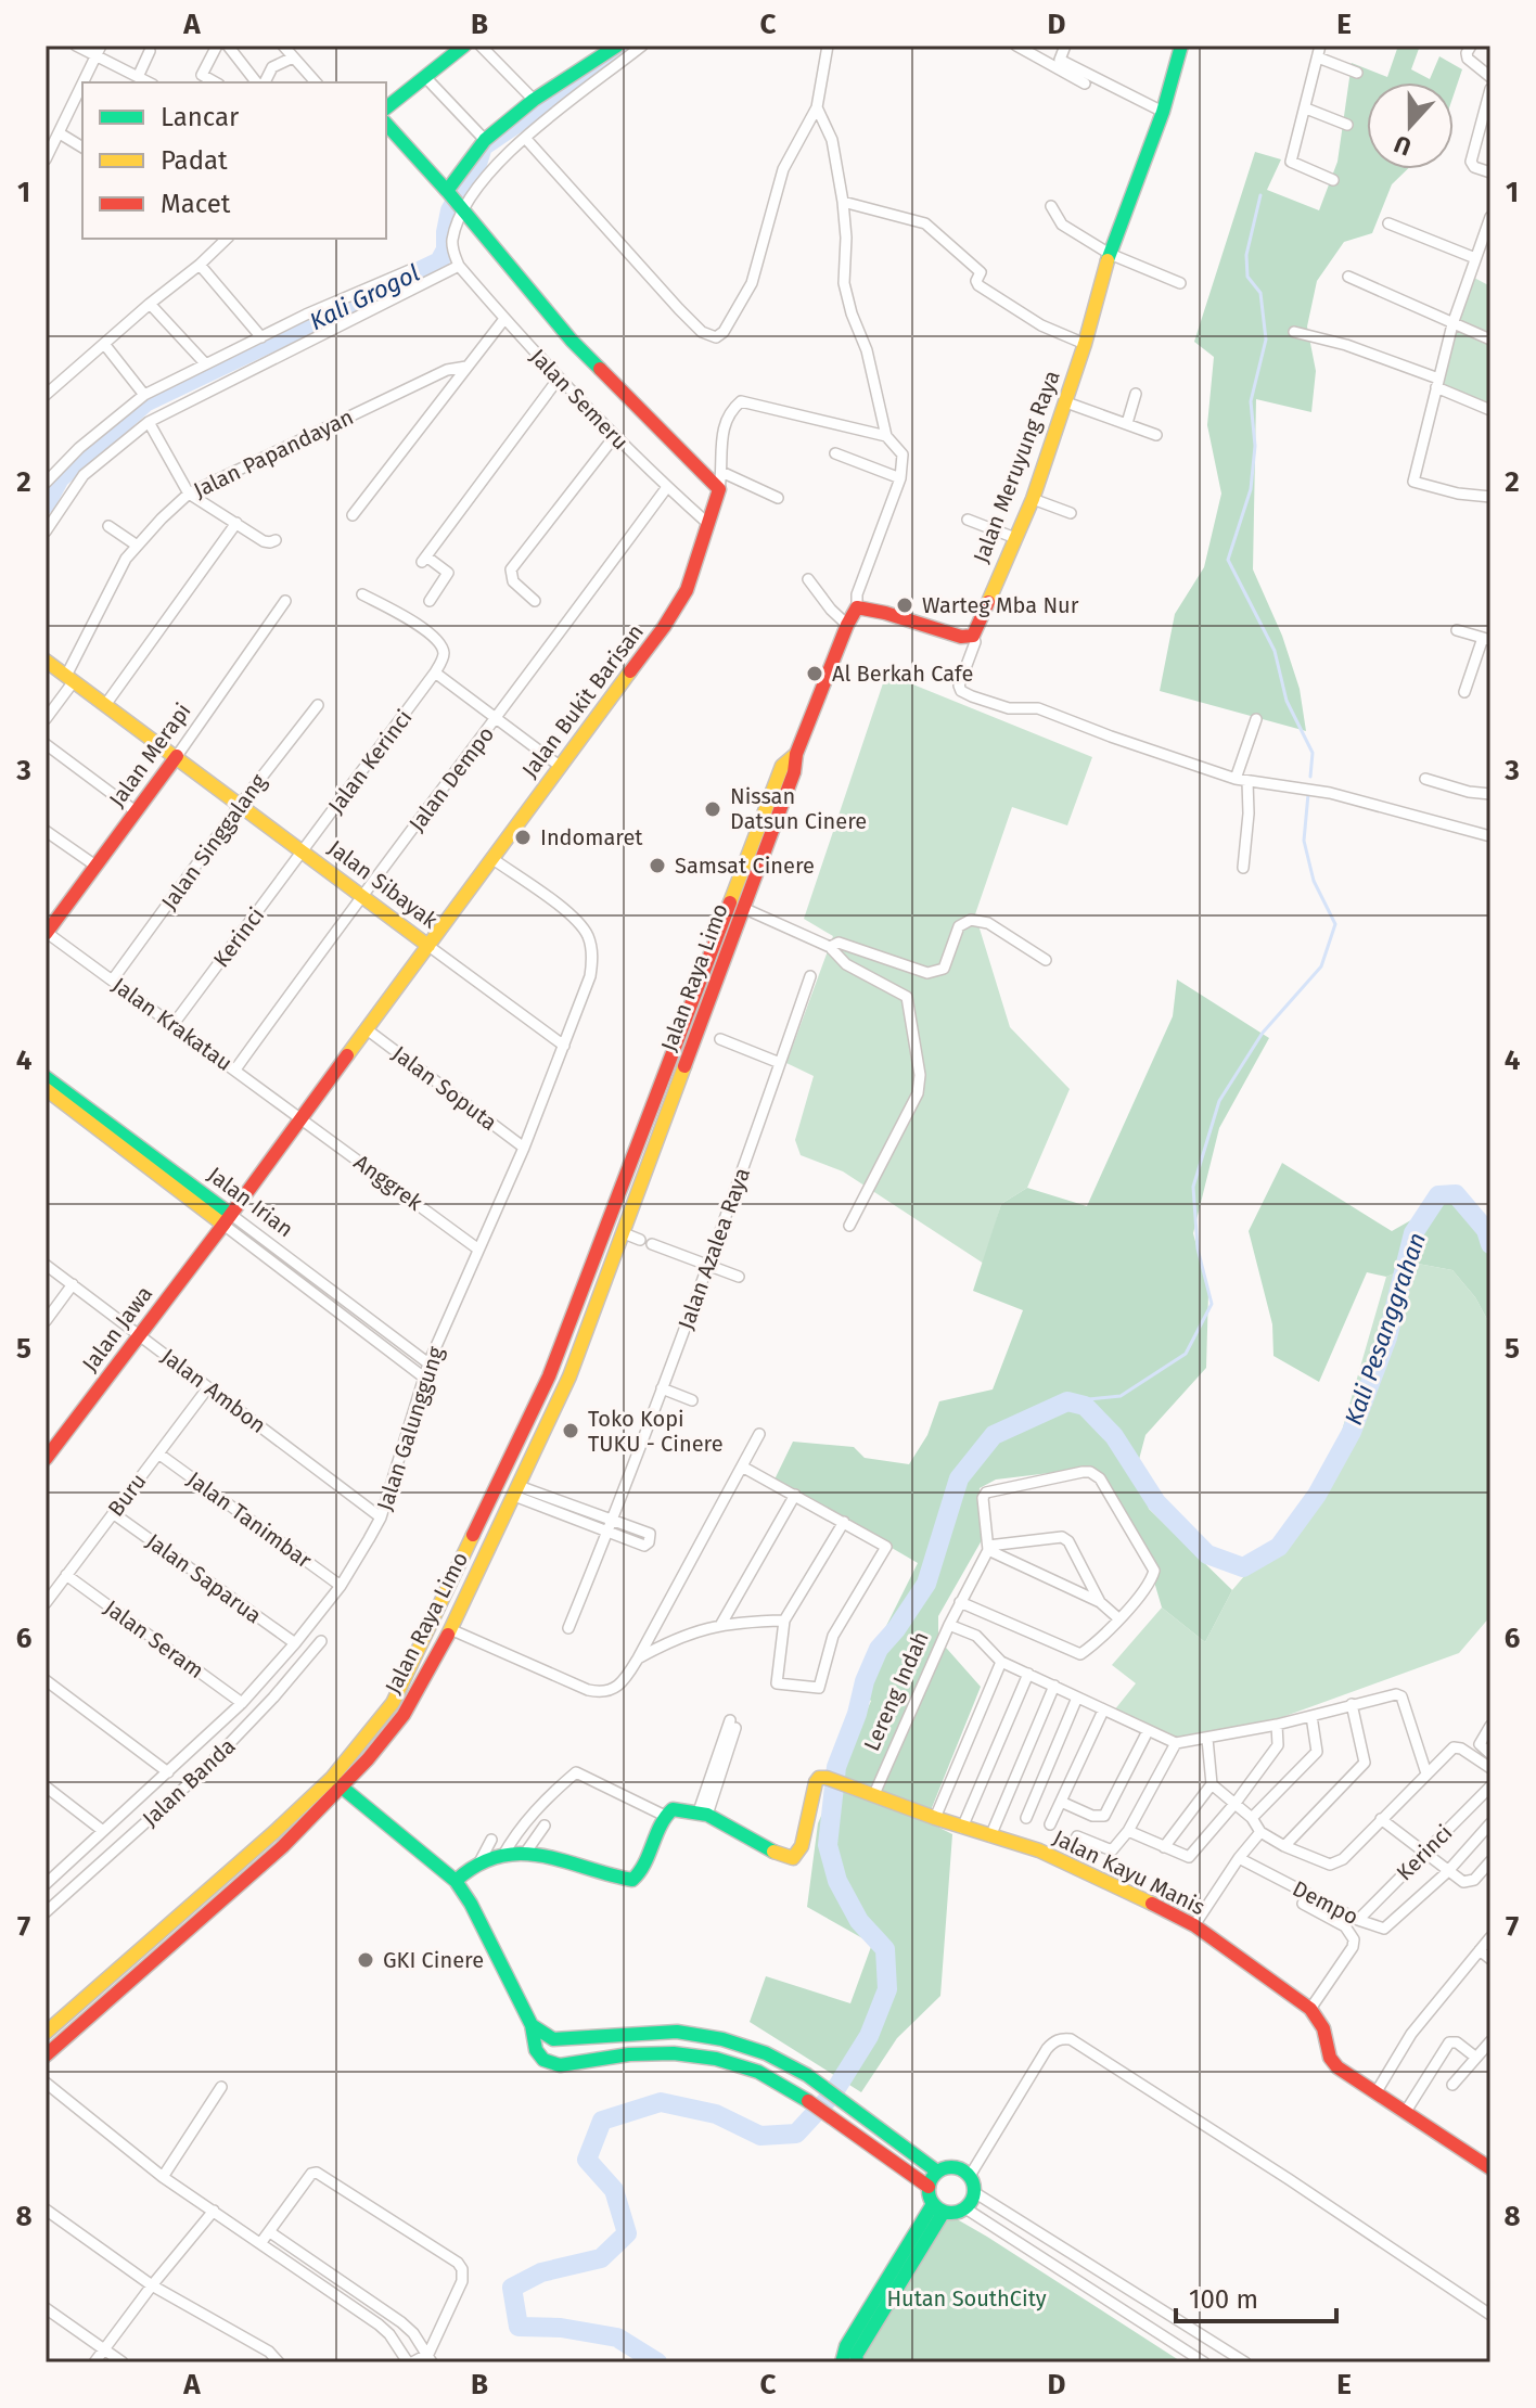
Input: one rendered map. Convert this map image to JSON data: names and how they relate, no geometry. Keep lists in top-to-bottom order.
{
  "streets": {
    "street": [
      "Jalan Semeru",
      "Jalan Papandayan",
      "Jalan Meruyung Raya",
      "Jalan Bukit Barisan",
      "Jalan Merapi",
      "Jalan Kerinci",
      "Jalan Dempo",
      "Jalan Singgalang",
      "Jalan Sibayak",
      "Kerinci",
      "Jalan Raya Limo",
      "Jalan Krakatau",
      "Jalan Soputa",
      "Anggrek",
      "Jalan Irian",
      "Jalan Azalea Raya",
      "Jalan Jawa",
      "Jalan Ambon",
      "Jalan Galunggung",
      "Buru",
      "Jalan Tanimbar",
      "Jalan Saparua",
      "Jalan Seram",
      "Lereng Indah",
      "Jalan Banda",
      "Jalan Kayu Manis",
      "Dempo"
    ]
  },
  "crossings": [
    ["Jalan Semeru", "Jalan Bukit Barisan"],
    ["Jalan Semeru", "Jalan Dempo"],
    ["Jalan Papandayan", "Jalan Sibayak"],
    ["Jalan Bukit Barisan", "Jalan Sibayak"],
    ["Jalan Bukit Barisan", "Jalan Krakatau"],
    ["Jalan Bukit Barisan", "Jalan Soputa"],
    ["Jalan Bukit Barisan", "Anggrek"],
    ["Jalan Bukit Barisan", "Jalan Irian"],
    ["Jalan Bukit Barisan", "Jalan Jawa"],
    ["Jalan Bukit Barisan", "Jalan Galunggung"],
    ["Jalan Merapi", "Jalan Sibayak"],
    ["Jalan Merapi", "Jalan Krakatau"],
    ["Jalan Kerinci", "Jalan Sibayak"],
    ["Jalan Kerinci", "Kerinci"],
    ["Jalan Dempo", "Jalan Sibayak"],
    ["Jalan Dempo", "Jalan Krakatau"],
    ["Jalan Singgalang", "Jalan Sibayak"],
    ["Jalan Singgalang", "Jalan Krakatau"],
    ["Jalan Sibayak", "Kerinci"],
    ["Jalan Sibayak", "Jalan Galunggung"],
    ["Kerinci", "Jalan Krakatau"],
    ["Kerinci", "Dempo"],
    ["Jalan Krakatau", "Anggrek"],
    ["Jalan Soputa", "Jalan Galunggung"],
    ["Anggrek", "Jalan Galunggung"],
    ["Jalan Irian", "Jalan Jawa"],
    ["Jalan Irian", "Jalan Galunggung"],
    ["Jalan Jawa", "Jalan Ambon"],
    ["Jalan Ambon", "Jalan Galunggung"],
    ["Jalan Ambon", "Buru"],
    ["Jalan Galunggung", "Jalan Tanimbar"],
    ["Jalan Galunggung", "Jalan Saparua"],
    ["Jalan Galunggung", "Jalan Seram"],
    ["Buru", "Jalan Tanimbar"],
    ["Buru", "Jalan Saparua"],
    ["Buru", "Jalan Seram"],
    ["Lereng Indah", "Jalan Kayu Manis"]
  ],
  "water": ["Kali Grogol", "Kali Pesanggrahan"],
  "parks": ["Hutan SouthCity"],
  "places": [
    "Warteg Mba Nur",
    "Al Berkah Cafe",
    "Nissan Datsun Cinere",
    "Indomaret",
    "Samsat Cinere",
    "Toko Kopi TUKU - Cinere",
    "GKI Cinere"
  ],
  "legend": ["Lancar", "Padat", "Macet"],
  "scale_bar": "100 m",
  "north": "bottom",
  "grid": {
    "columns": [
      "A",
      "B",
      "C",
      "D",
      "E"
    ],
    "rows": [
      "1",
      "2",
      "3",
      "4",
      "5",
      "6",
      "7",
      "8"
    ]
  }
}
